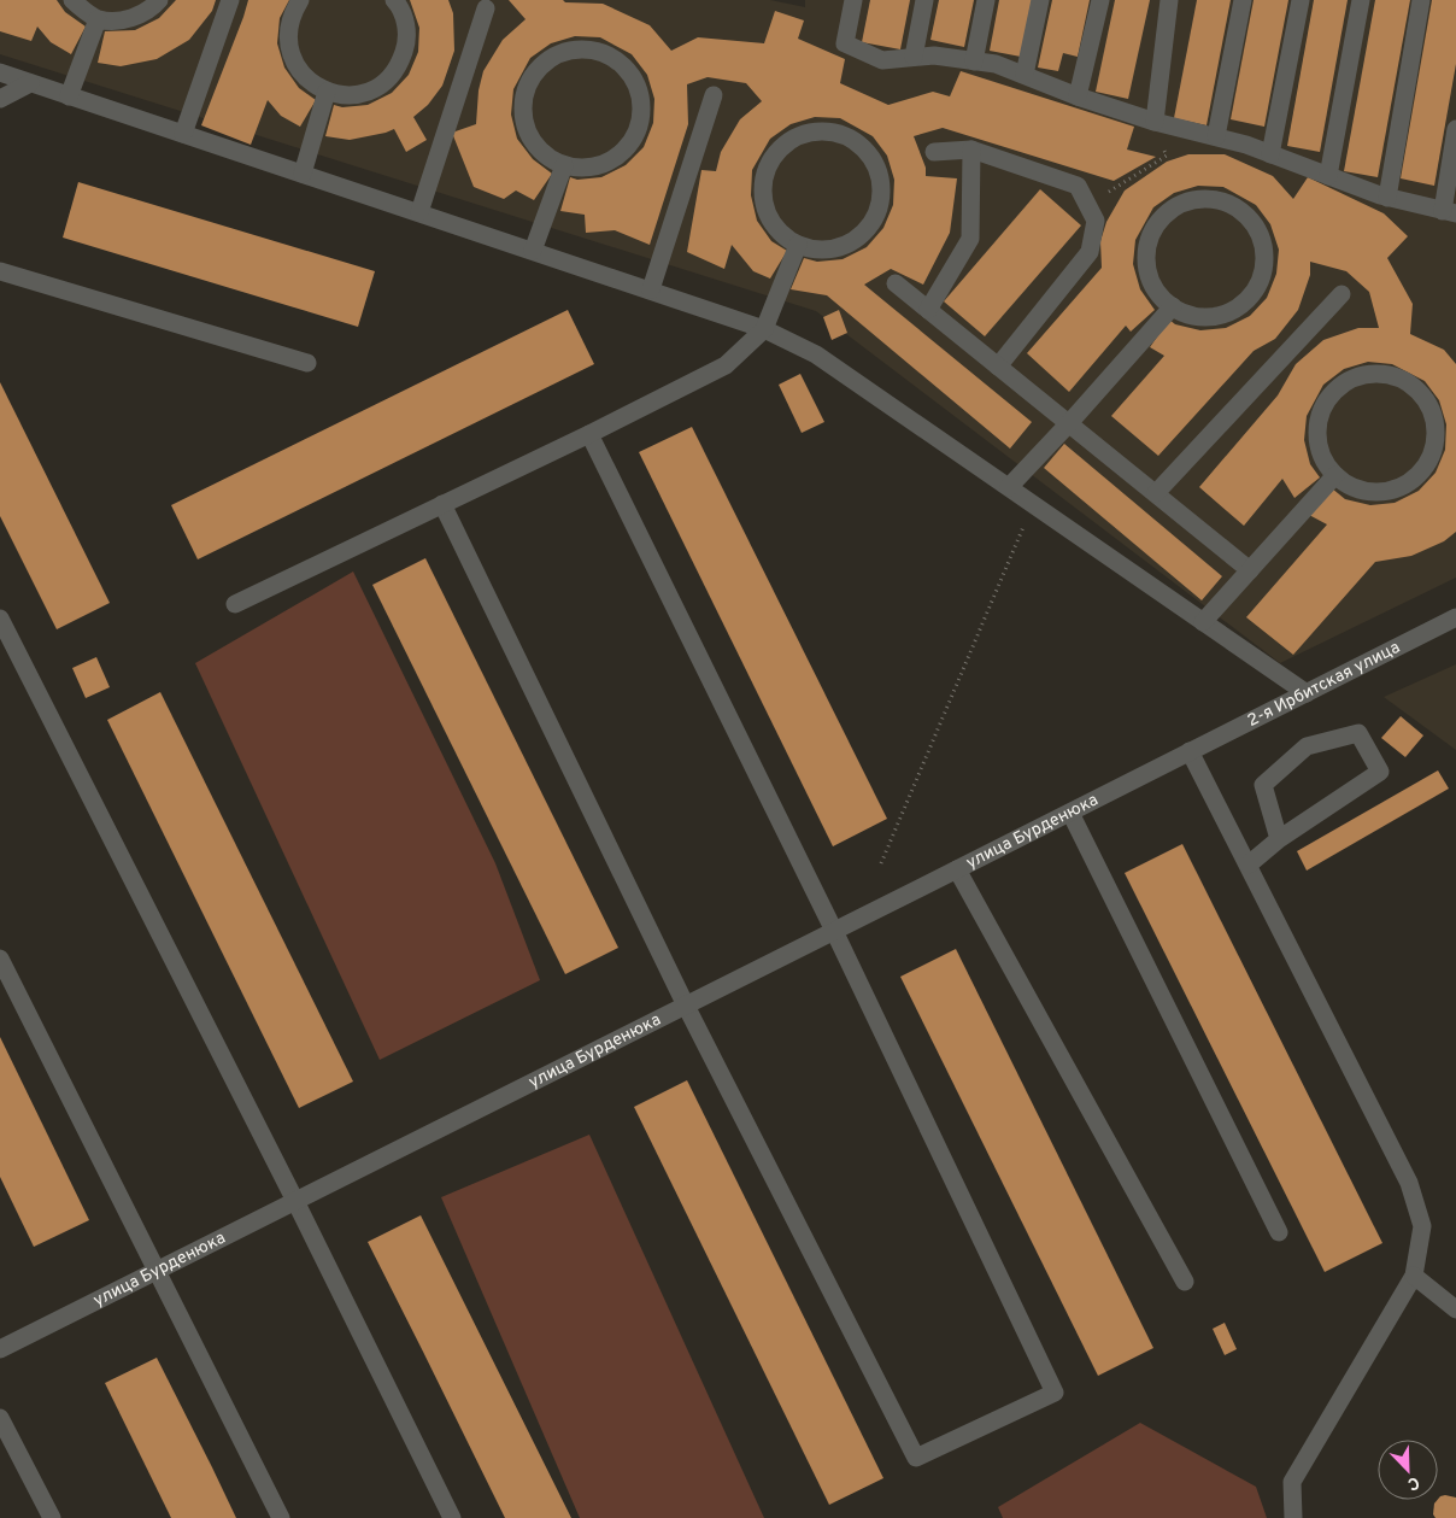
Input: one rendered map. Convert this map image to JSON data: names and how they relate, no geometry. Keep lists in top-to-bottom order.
{
  "streets": {
    "street": ["2-я Ирбитская улица", "улица Бурденюка"]
  },
  "crossings": [
    ["2-я Ирбитская улица", "улица Бурденюка"]
  ],
  "north": "bottom right"
}
